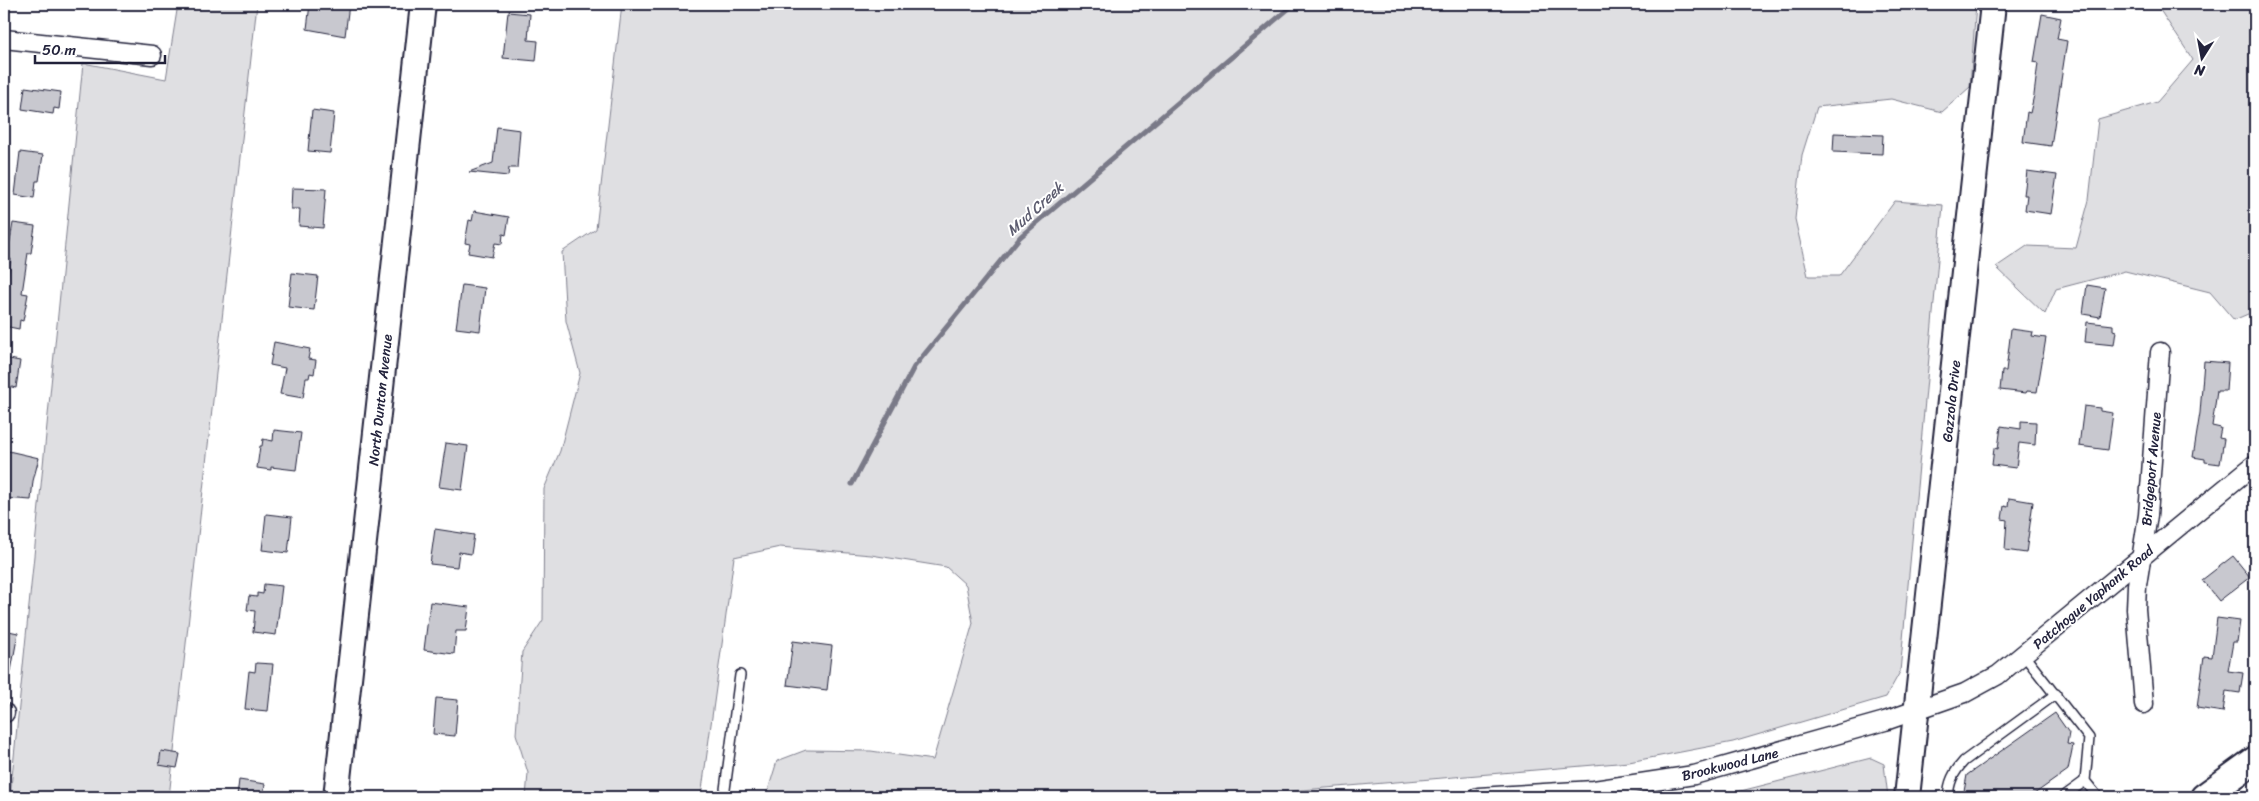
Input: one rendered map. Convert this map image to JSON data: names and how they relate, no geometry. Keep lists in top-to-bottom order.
{
  "streets": {
    "street": [
      "North Dunton Avenue",
      "Gazzola Drive",
      "Bridgeport Avenue",
      "Patchogue Yaphank Road",
      "Brookwood Lane"
    ]
  },
  "crossings": [
    ["Gazzola Drive", "Patchogue Yaphank Road"],
    ["Gazzola Drive", "Brookwood Lane"],
    ["Bridgeport Avenue", "Patchogue Yaphank Road"],
    ["Patchogue Yaphank Road", "Brookwood Lane"]
  ],
  "water": ["Mud Creek"],
  "scale_bar": "50 m",
  "north": "bottom"
}
